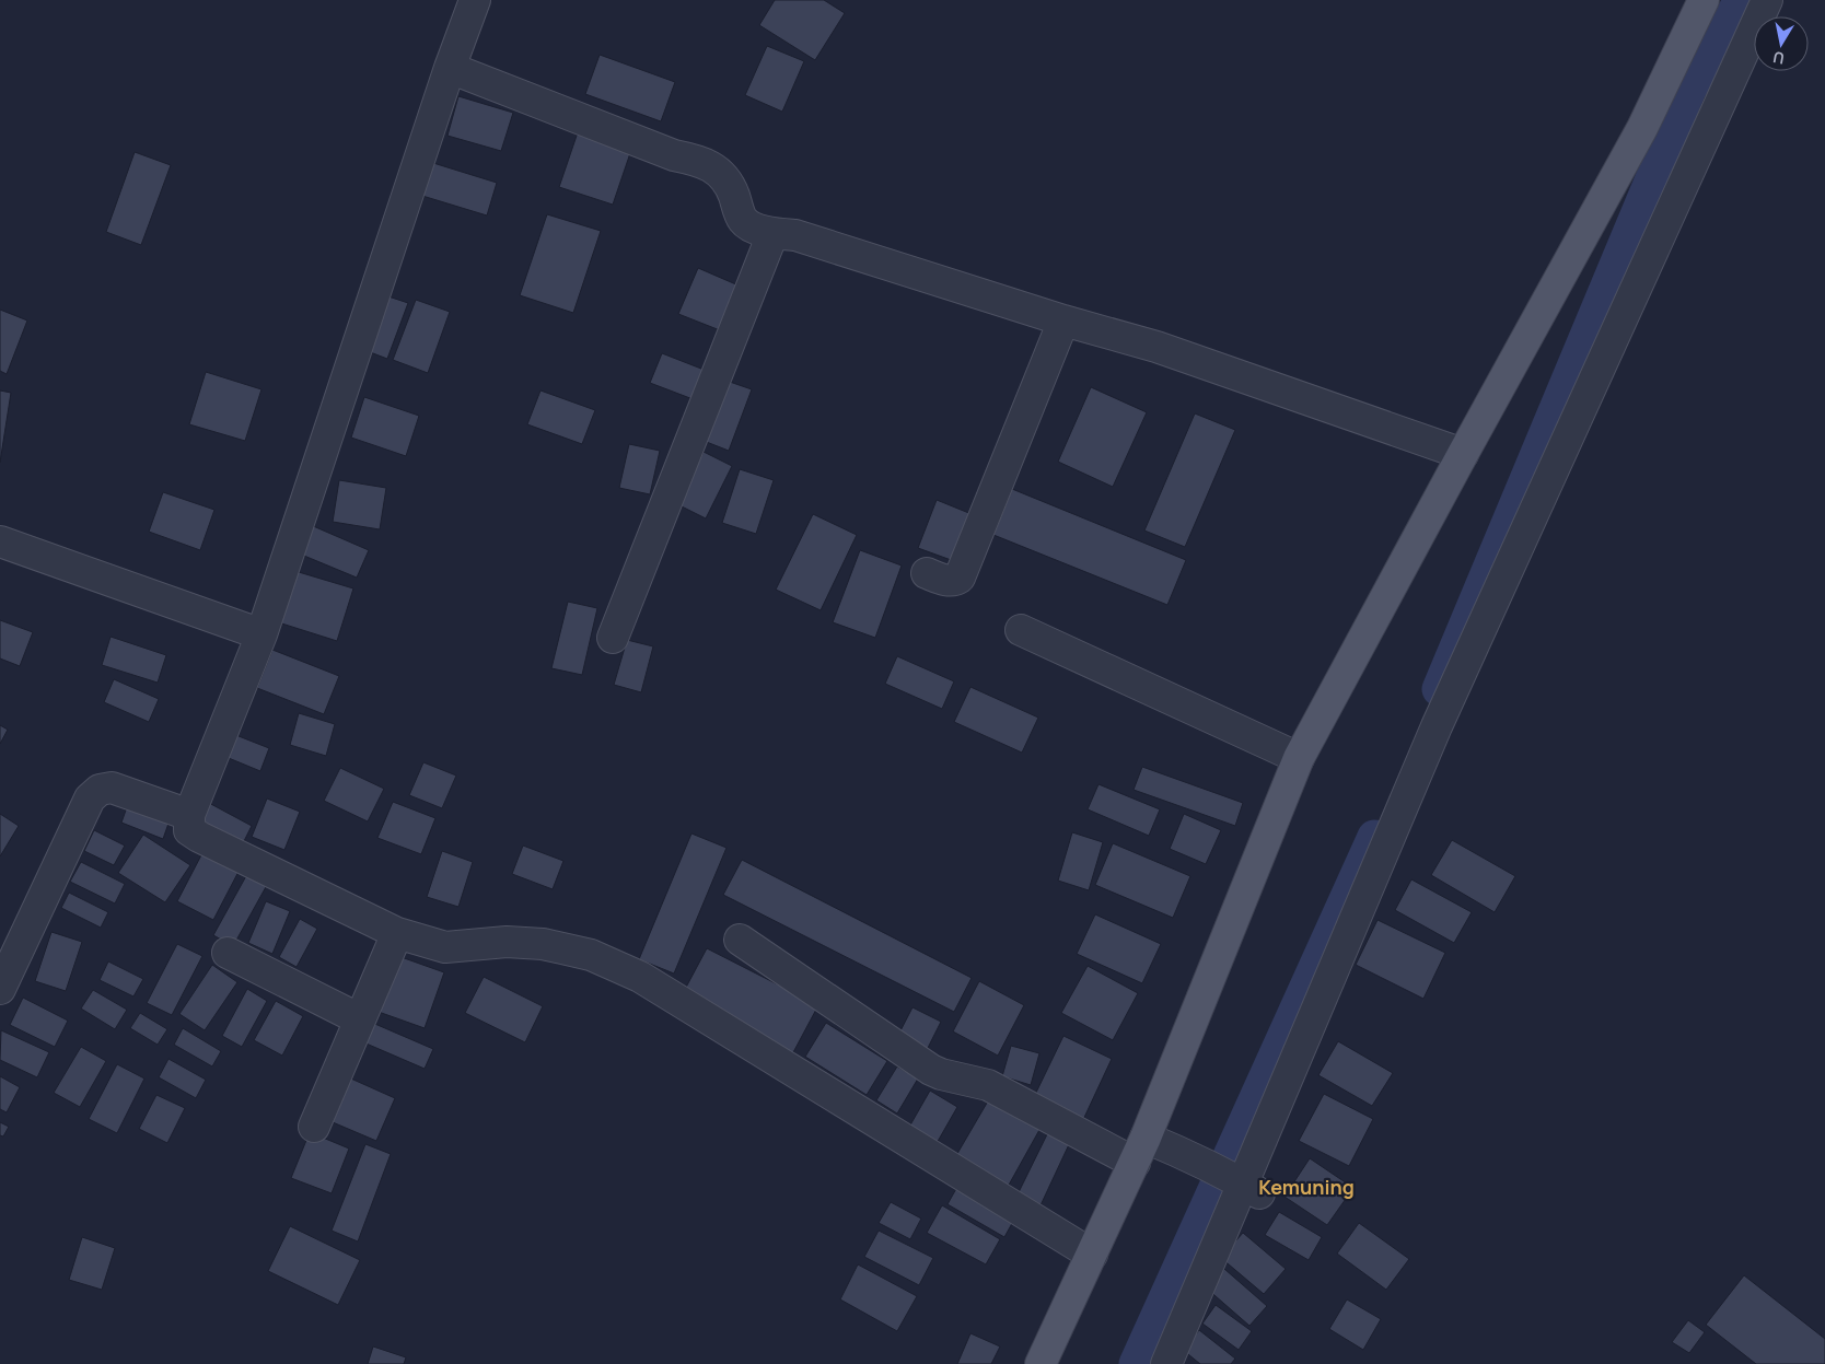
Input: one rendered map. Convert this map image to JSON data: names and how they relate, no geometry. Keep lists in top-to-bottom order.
{
  "districts": ["Kemuning"],
  "north": "bottom"
}
